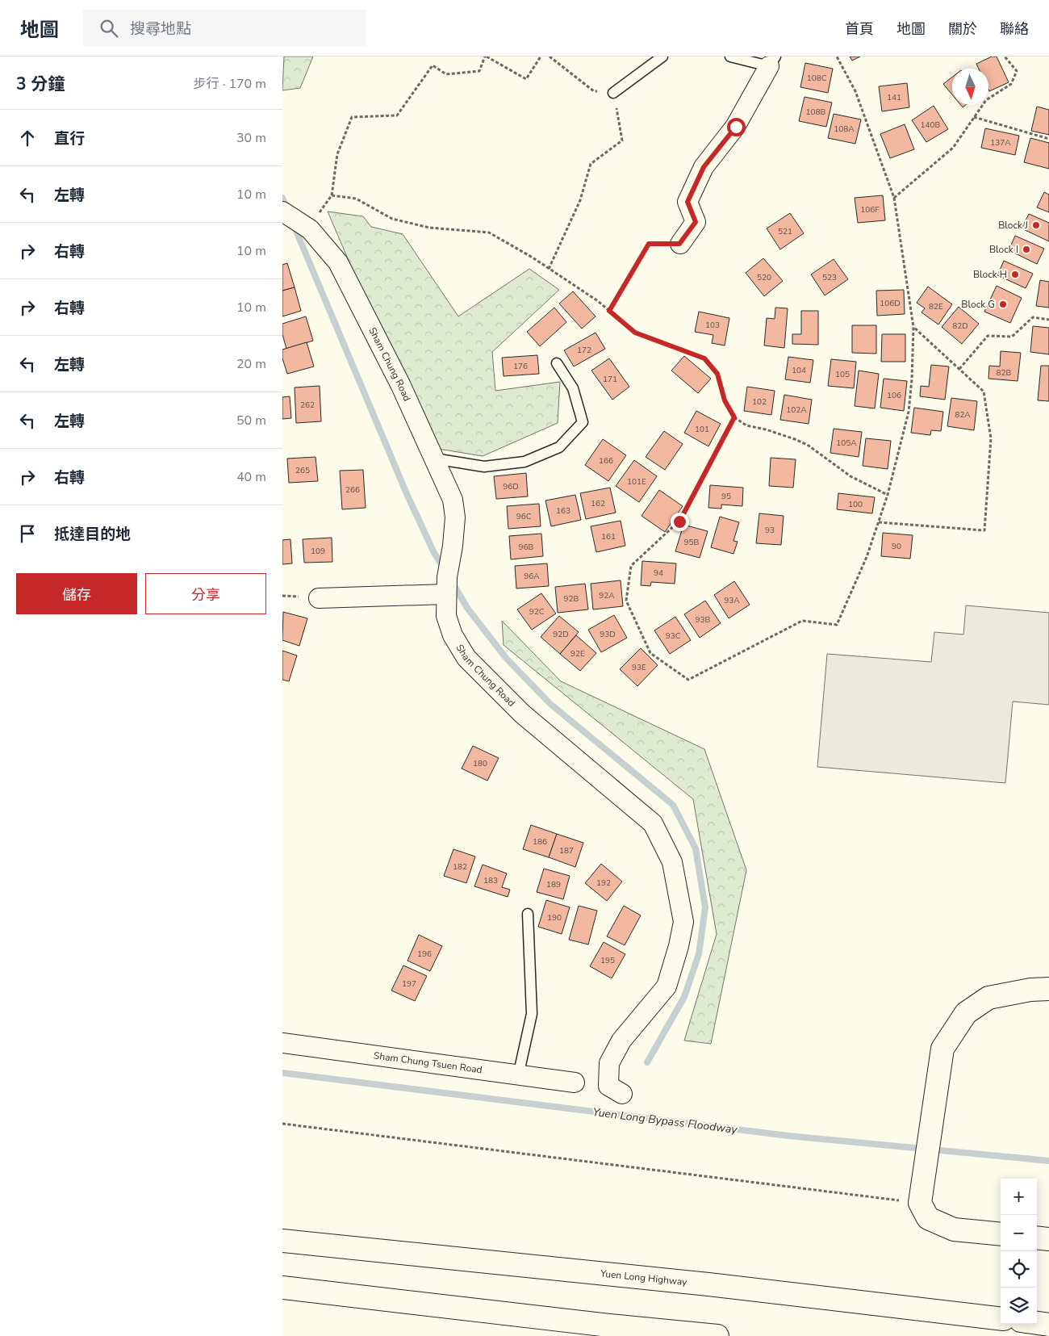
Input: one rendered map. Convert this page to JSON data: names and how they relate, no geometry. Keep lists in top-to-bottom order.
{
  "streets": {
    "main road": ["Yuen Long Highway"],
    "street": ["Sham Chung Road", "Sham Chung Tsuen Road"]
  },
  "water": ["Yuen Long Bypass Floodway"],
  "places": [
    "Block J",
    "Block I",
    "Block H",
    "Block G"
  ],
  "house_numbers": [
    "108C",
    "141",
    "108B",
    "140B",
    "108A",
    "137A",
    "106F",
    "521",
    "520",
    "523",
    "106D",
    "82E",
    "103",
    "82D",
    "172",
    "176",
    "104",
    "82B",
    "105",
    "171",
    "106",
    "102",
    "262",
    "102A",
    "82A",
    "101",
    "105A",
    "166",
    "265",
    "101E",
    "96D",
    "266",
    "95",
    "162",
    "100",
    "163",
    "96C",
    "93",
    "161",
    "95B",
    "90",
    "96B",
    "109",
    "94",
    "96A",
    "92A",
    "92B",
    "93A",
    "92C",
    "93B",
    "92D",
    "93D",
    "93C",
    "92E",
    "93E",
    "180",
    "186",
    "187",
    "182",
    "183",
    "192",
    "189",
    "190",
    "196",
    "195",
    "197"
  ],
  "north": "bottom",
  "page": {
    "header": "地圖",
    "search": "搜尋地點",
    "nav": [
      "首頁",
      "地圖",
      "關於",
      "聯絡"
    ],
    "heading": ["3 分鐘", "步行 · 170 m"],
    "list": [
      ["直行", "30 m"],
      ["左轉", "10 m"],
      ["右轉", "10 m"],
      ["右轉", "10 m"],
      ["左轉", "20 m"],
      ["左轉", "50 m"],
      ["右轉", "40 m"],
      "抵達目的地"
    ],
    "buttons": ["儲存", "分享"],
    "map_buttons": ["+", "−"]
  }
}
